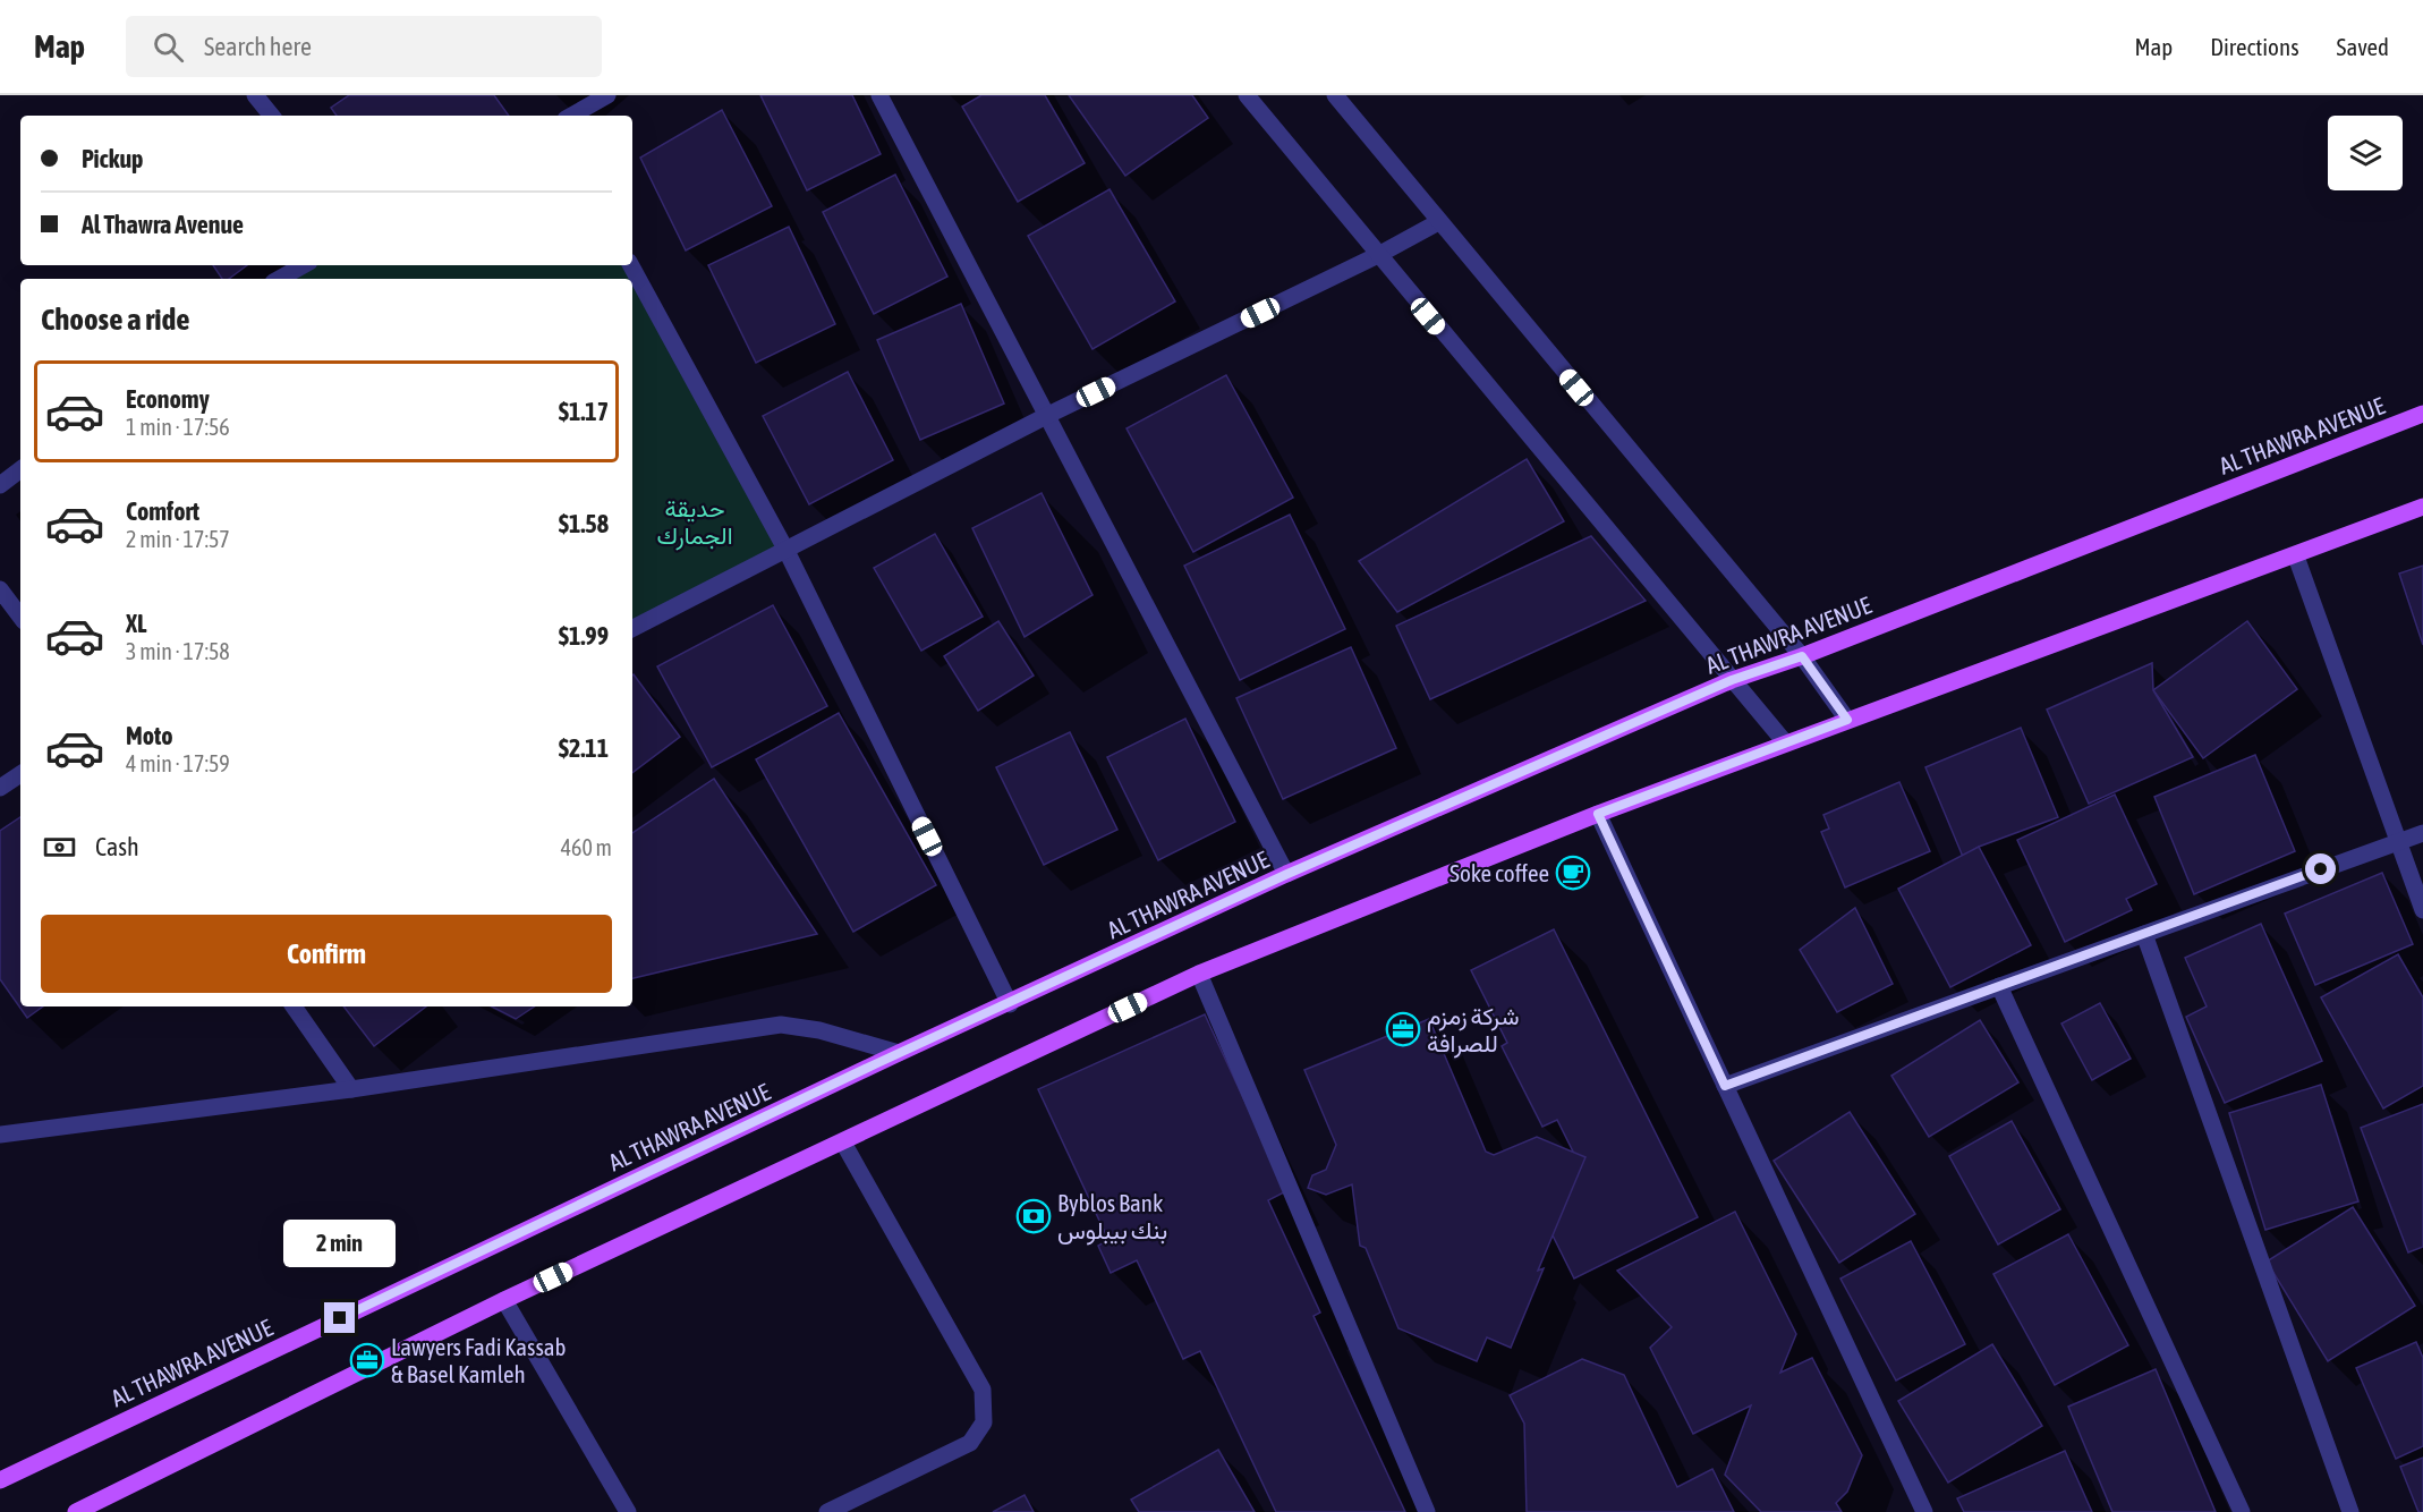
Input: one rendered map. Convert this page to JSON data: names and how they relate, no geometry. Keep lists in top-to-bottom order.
{
  "streets": {
    "main road": ["AL THAWRA AVENUE"]
  },
  "parks": ["حديقة الجمارك"],
  "places": {
    "cafe": ["Soke coffee"],
    "office": ["شركة زمزم للصرافة", "Lawyers Fadi Kassab & Basel Kamleh"],
    "bank": ["Byblos Bank بنك بيبلوس"]
  },
  "page": {
    "header": "Map",
    "search": "Search here",
    "nav": ["Map", "Directions", "Saved"],
    "banner": ["Pickup", "Al Thawra Avenue"],
    "heading": "Choose a ride",
    "list": [
      {
        "name": "Economy",
        "note": "1 min · 17:56",
        "value": "$1.17"
      },
      {
        "name": "Comfort",
        "note": "2 min · 17:57",
        "value": "$1.58"
      },
      {
        "name": "XL",
        "note": "3 min · 17:58",
        "value": "$1.99"
      },
      {
        "name": "Moto",
        "note": "4 min · 17:59",
        "value": "$2.11"
      }
    ],
    "pay": ["Cash", "460 m"],
    "buttons": "Confirm",
    "bubble": "2 min"
  }
}
